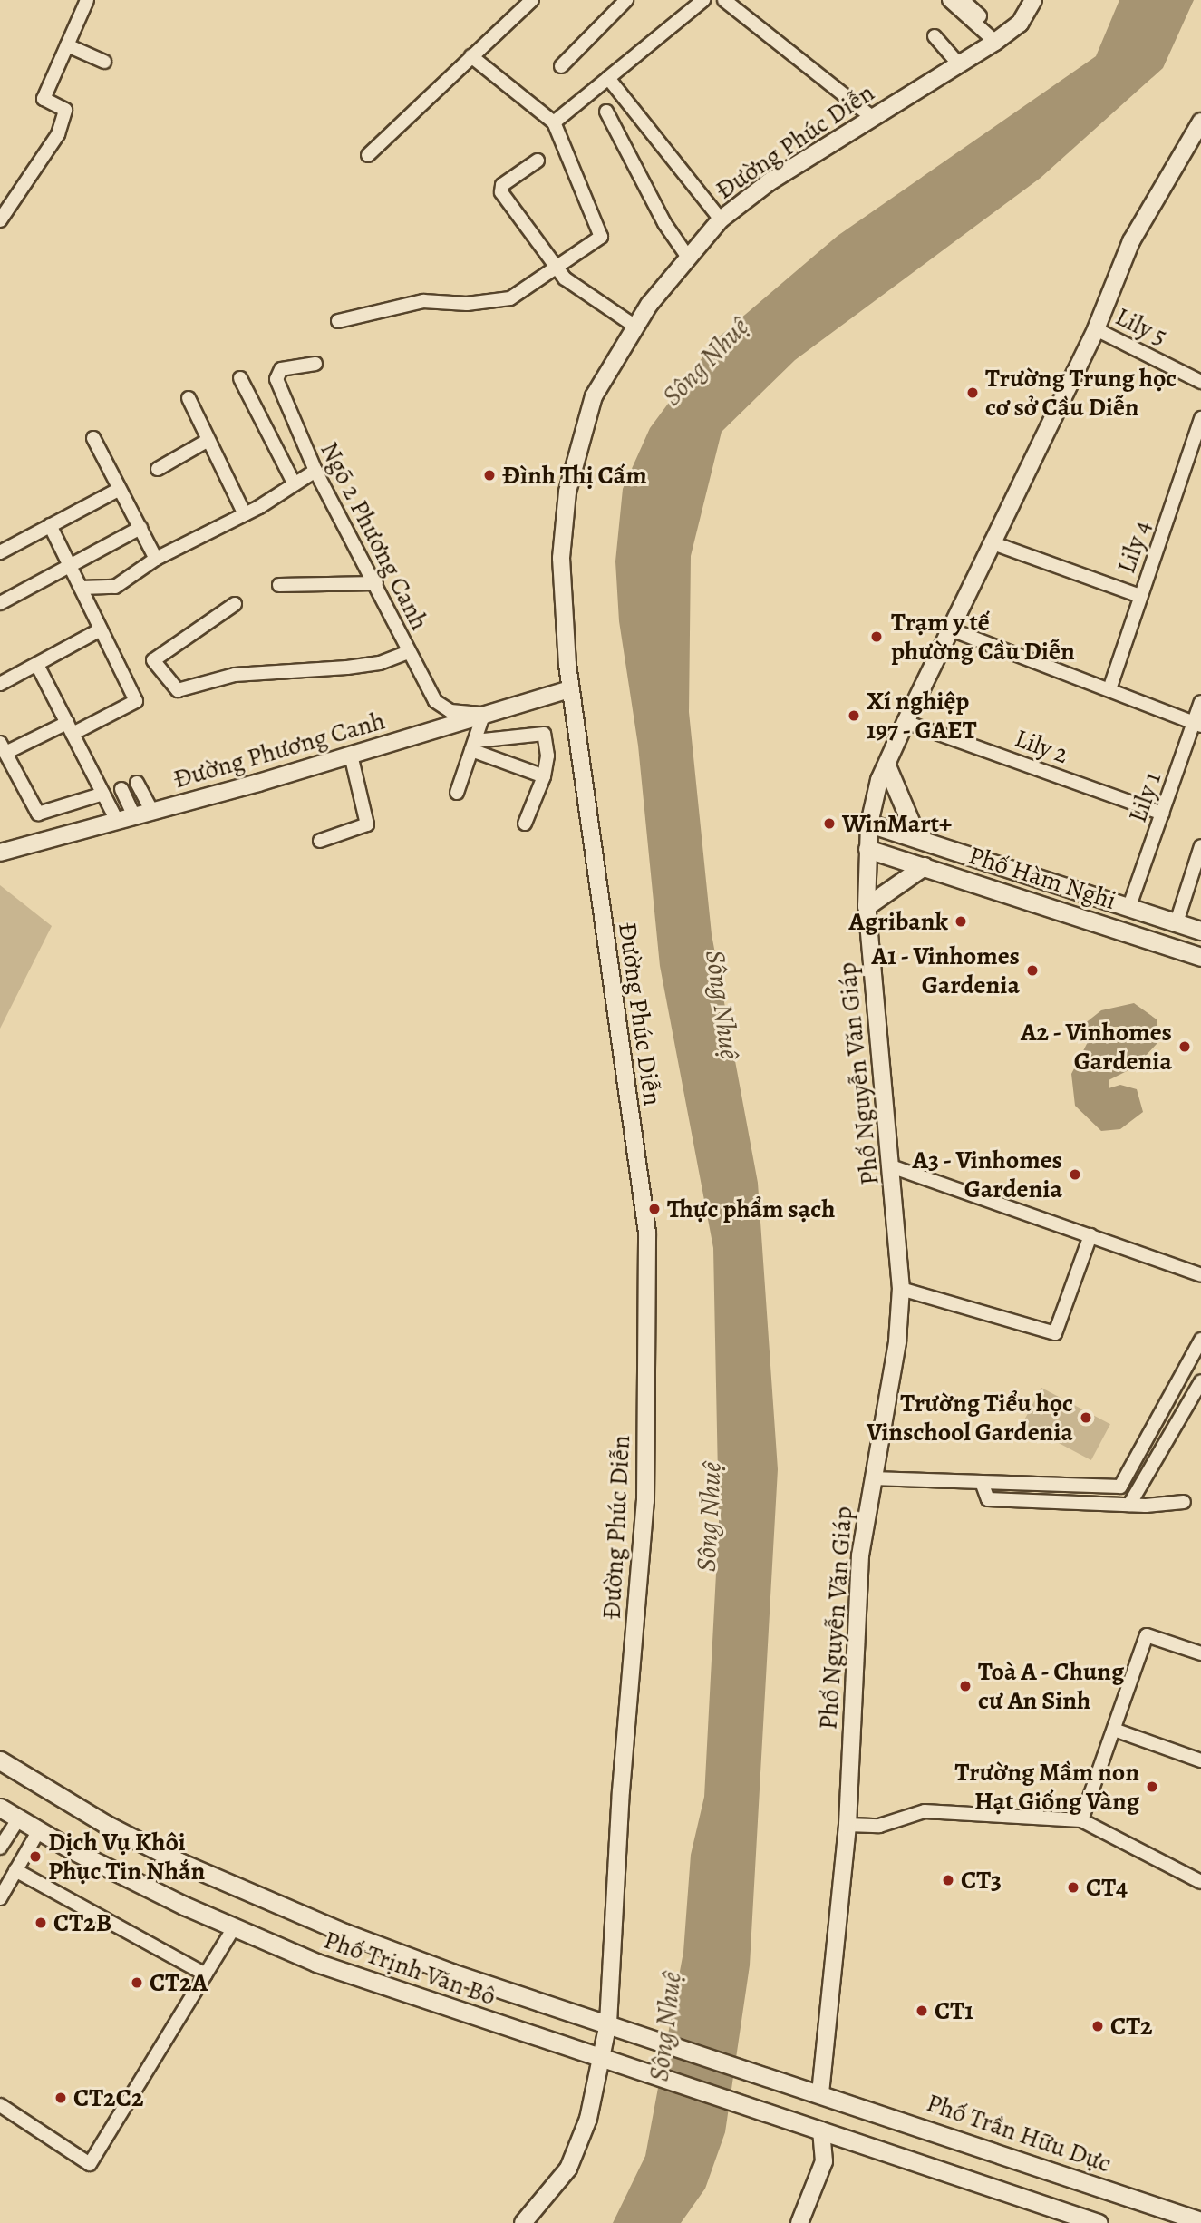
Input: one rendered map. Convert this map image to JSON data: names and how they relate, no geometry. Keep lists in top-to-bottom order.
{
  "streets": {
    "main road": ["Phố Hàm Nghi", "Phố Trịnh Văn Bô", "Phố Trần Hữu Dực"],
    "street": [
      "Đường Phúc Diễn",
      "Lily 5",
      "Ngõ 2 Phương Canh",
      "Lily 4",
      "Lily 2",
      "Đường Phương Canh",
      "Lily 1",
      "Phố Nguyễn Văn Giáp"
    ]
  },
  "crossings": [
    ["Đường Phúc Diễn", "Đường Phương Canh"],
    ["Đường Phúc Diễn", "Phố Trịnh Văn Bô"],
    ["Lily 5", "Phố Nguyễn Văn Giáp"],
    ["Ngõ 2 Phương Canh", "Đường Phương Canh"],
    ["Lily 2", "Lily 1"],
    ["Lily 2", "Phố Nguyễn Văn Giáp"],
    ["Lily 1", "Phố Hàm Nghi"],
    ["Phố Hàm Nghi", "Phố Nguyễn Văn Giáp"],
    ["Phố Nguyễn Văn Giáp", "Phố Trịnh Văn Bô"],
    ["Phố Nguyễn Văn Giáp", "Phố Trần Hữu Dực"],
    ["Phố Trịnh Văn Bô", "Phố Trần Hữu Dực"]
  ],
  "water": ["Sông Nhuệ"],
  "places": [
    "Trường Trung học cơ sở Cầu Diễn",
    "Đình Thị Cấm",
    "Trạm y tế phường Cầu Diễn",
    "Xí nghiệp 197 - GAET",
    "WinMart+",
    "Agribank",
    "A1 - Vinhomes Gardenia",
    "A2 - Vinhomes Gardenia",
    "A3 - Vinhomes Gardenia",
    "Thực phẩm sạch",
    "Trường Tiểu học Vinschool Gardenia",
    "Toà A - Chung cư An Sinh",
    "Trường Mầm non Hạt Giống Vàng",
    "Dịch Vụ Khôi Phục Tin Nhắn",
    "CT3",
    "CT4",
    "CT2B",
    "CT2A",
    "CT1",
    "CT2",
    "CT2C2"
  ]
}
